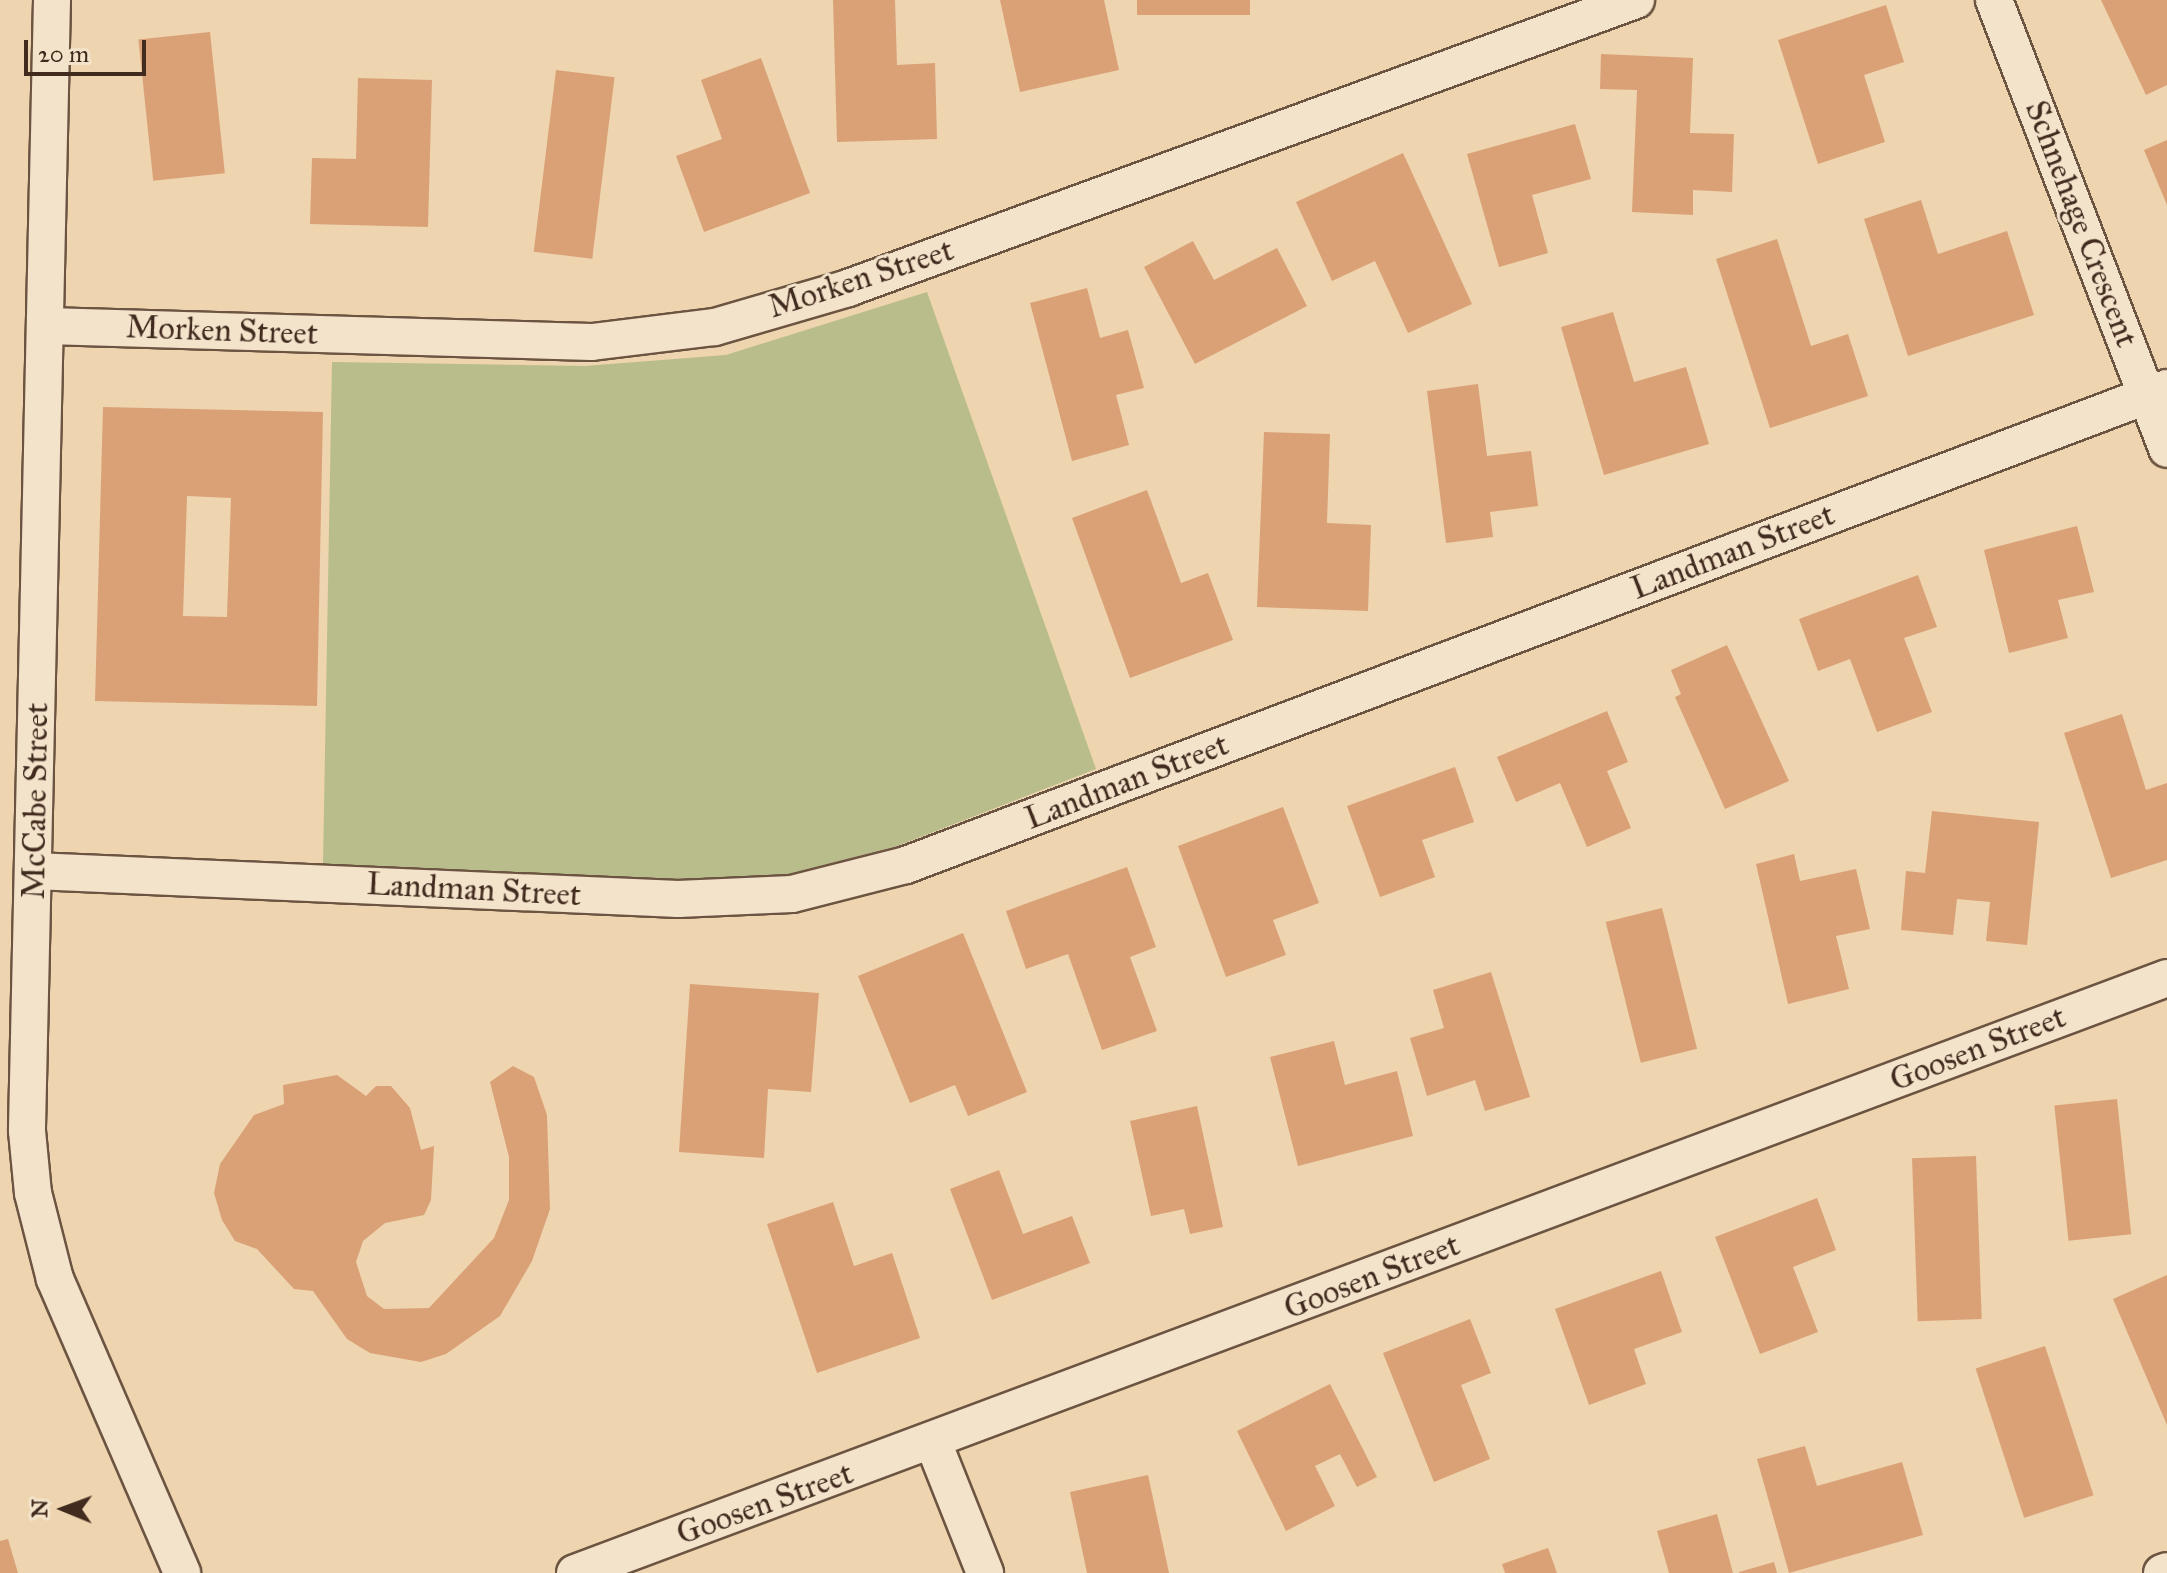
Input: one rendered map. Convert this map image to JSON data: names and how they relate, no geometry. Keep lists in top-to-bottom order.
{
  "streets": {
    "street": [
      "Schnehage Crescent",
      "Morken Street",
      "Landman Street",
      "McCabe Street",
      "Goosen Street"
    ]
  },
  "crossings": [
    ["Schnehage Crescent", "Landman Street"],
    ["Morken Street", "McCabe Street"],
    ["Landman Street", "McCabe Street"]
  ],
  "scale_bar": "20 m",
  "north": "left"
}
